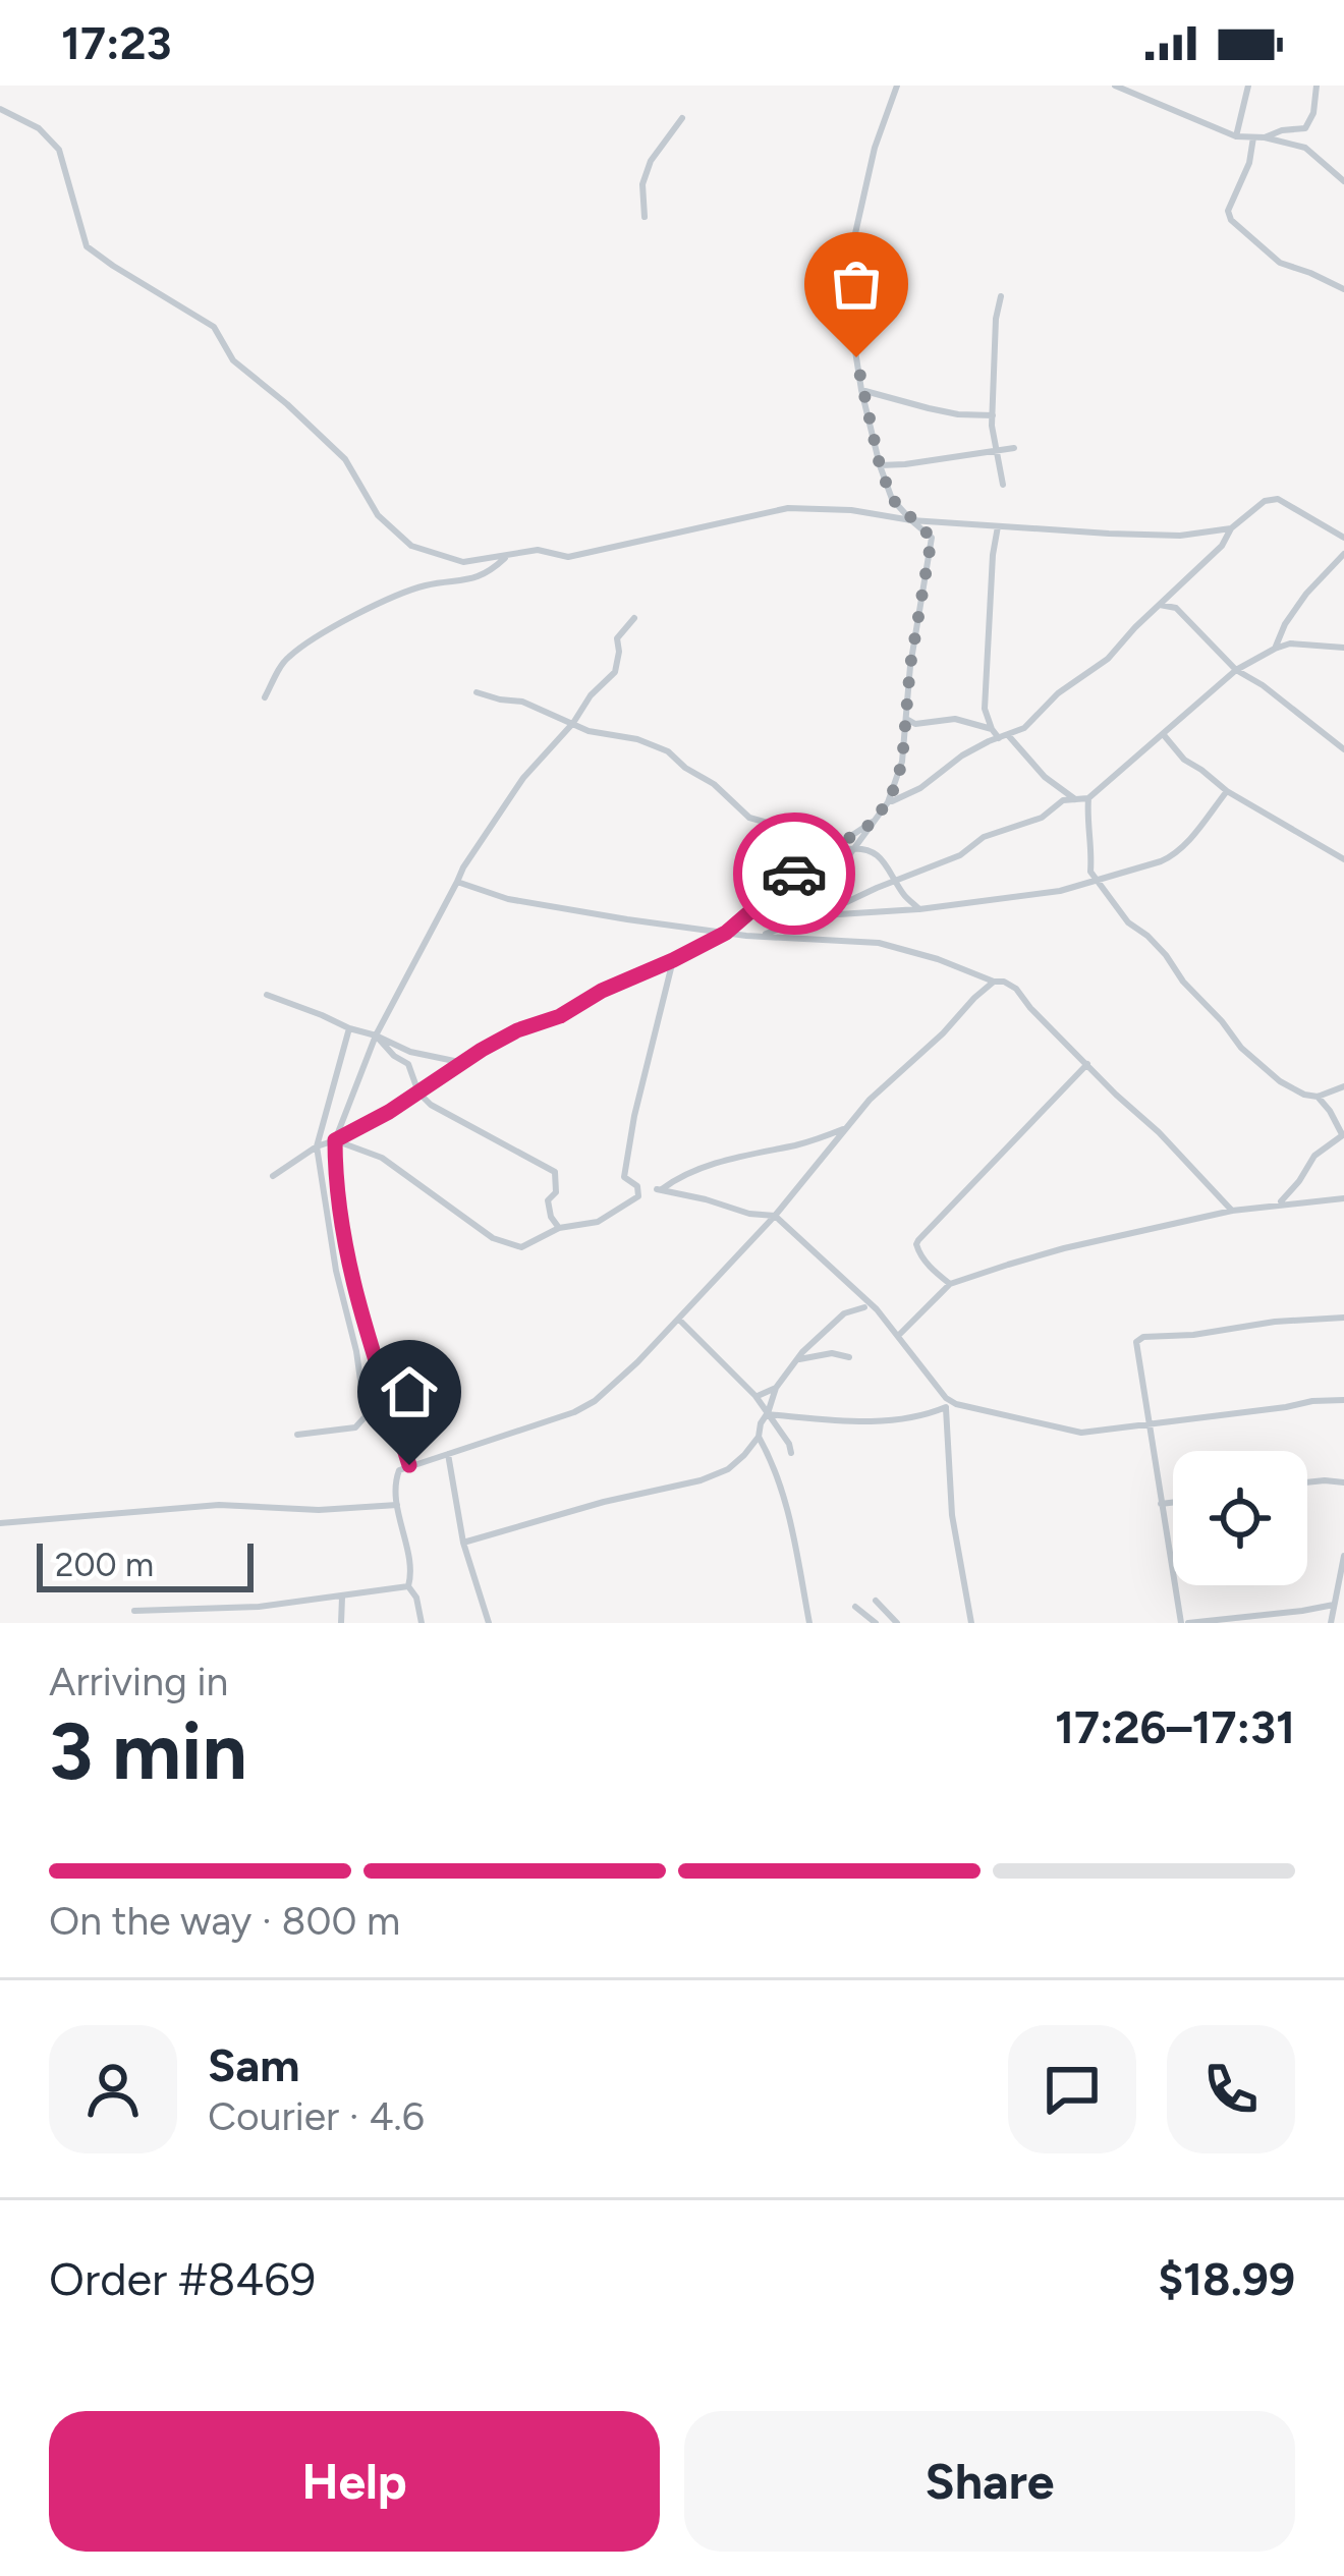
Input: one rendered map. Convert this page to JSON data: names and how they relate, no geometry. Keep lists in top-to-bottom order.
{
  "scale_bar": "200 m",
  "page": {
    "status": "17:23",
    "scale": "200 m",
    "heading": ["3 min", "Arriving in", "17:26–17:31"],
    "panel": [
      "Sam",
      "Courier · 4.6",
      "Order #8469",
      "$18.99"
    ],
    "bar": "On the way · 800 m",
    "buttons": ["Help", "Share"]
  }
}
